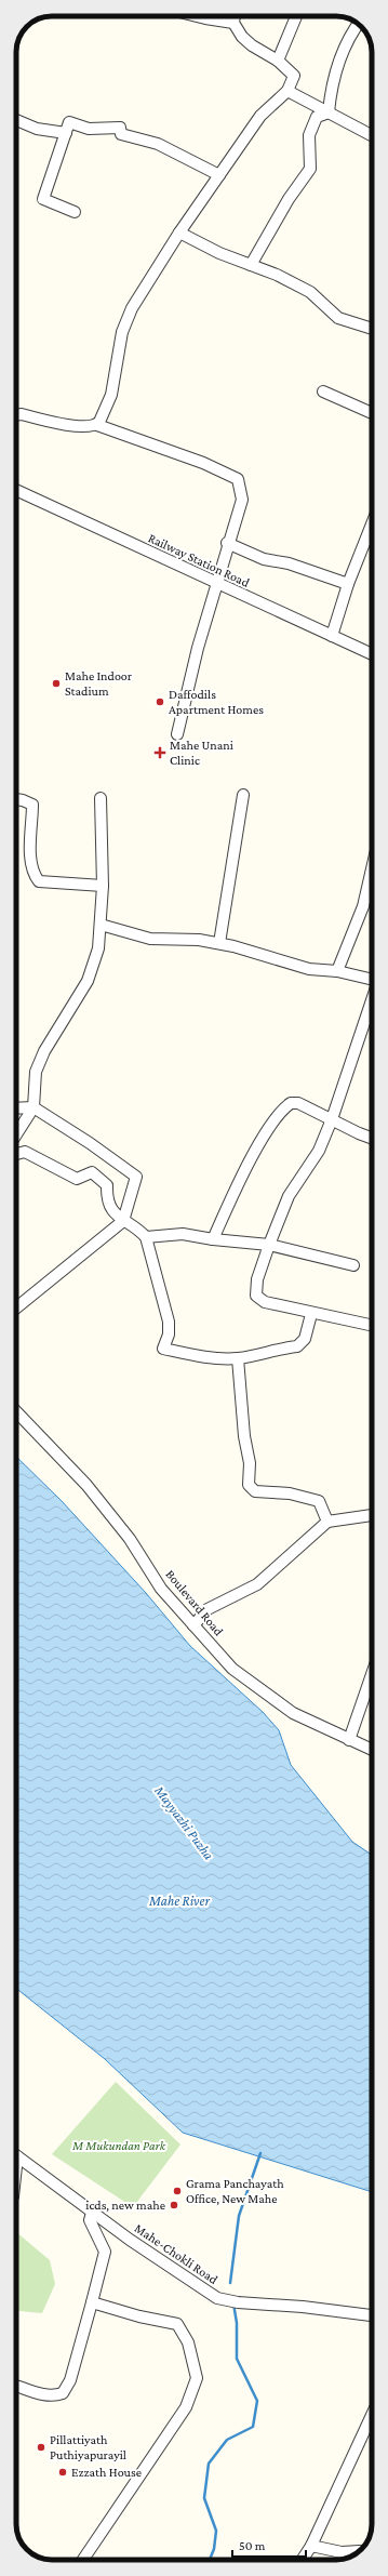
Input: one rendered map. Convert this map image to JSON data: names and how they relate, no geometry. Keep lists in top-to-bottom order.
{
  "streets": {
    "street": ["Railway Station Road", "Boulevard Road", "Mahe-Chokli Road"]
  },
  "water": ["Mayyazhi Puzha", "Mahe River"],
  "parks": ["M Mukundan Park"],
  "places": {
    "other": [
      "Mahe Indoor Stadium",
      "Daffodils Apartment Homes",
      "Grama Panchayath Office, New Mahe",
      "icds, new mahe",
      "Pillattiyath Puthiyapurayil",
      "Ezzath House"
    ],
    "health": ["Mahe Unani Clinic"]
  },
  "scale_bar": "50 m"
}
